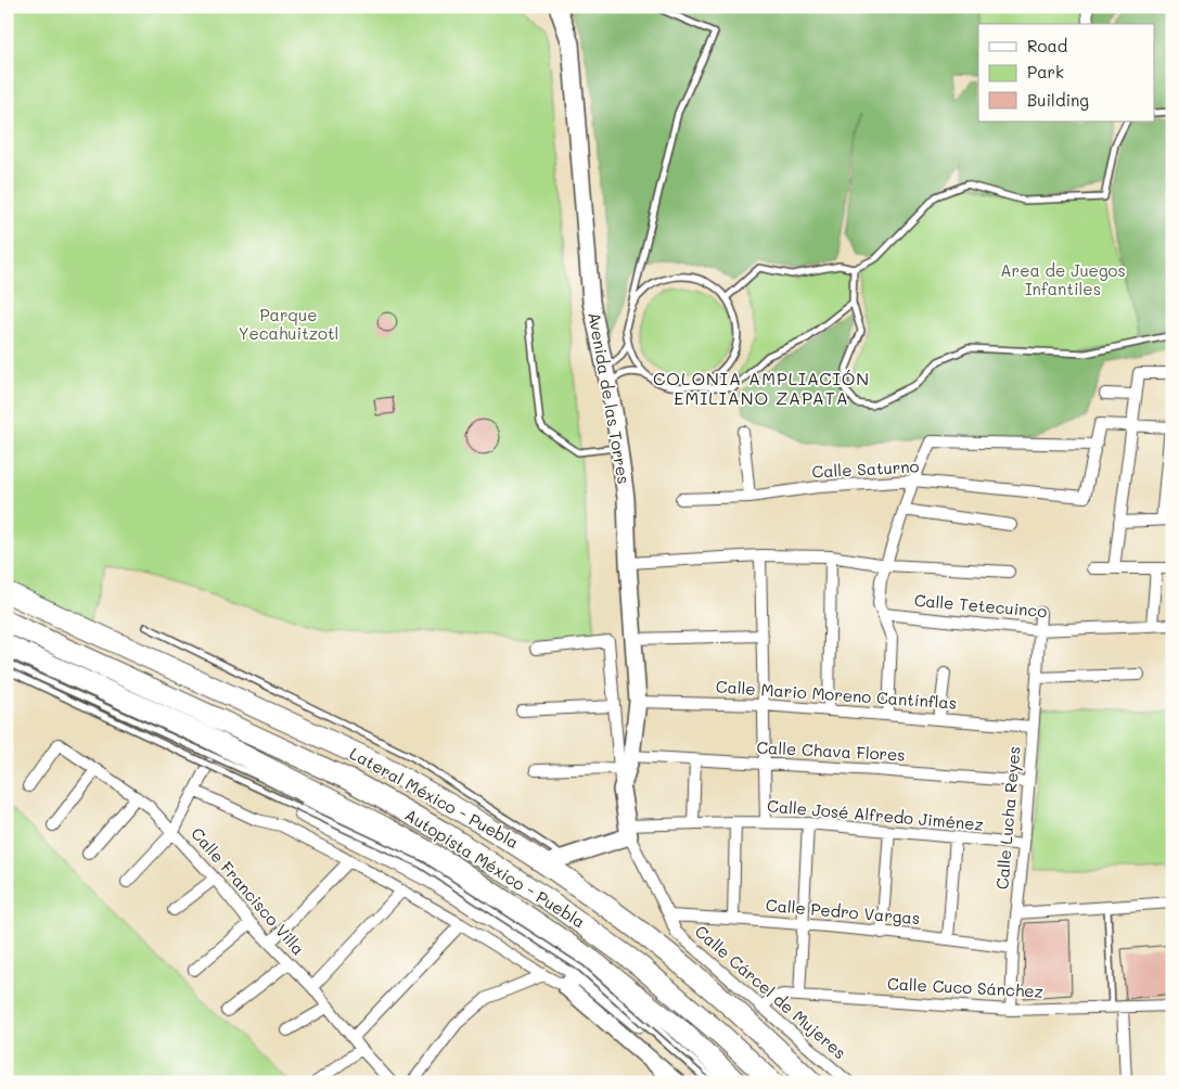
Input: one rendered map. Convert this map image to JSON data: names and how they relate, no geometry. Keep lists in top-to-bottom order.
{
  "streets": {
    "highway": ["Lateral México - Puebla", "Autopista México - Puebla"],
    "street": [
      "Avenida de las Torres",
      "Calle Saturno",
      "Calle Tetecuinco",
      "Calle Mario Moreno Cantínflas",
      "Calle Chava Flores",
      "Calle José Alfredo Jiménez",
      "Calle Lucha Reyes",
      "Calle Francisco Villa",
      "Calle Pedro Vargas",
      "Calle Cuco Sánchez",
      "Calle Cárcel de Mujeres"
    ]
  },
  "crossings": [
    ["Avenida de las Torres", "Calle Mario Moreno Cantínflas"],
    ["Avenida de las Torres", "Calle Chava Flores"],
    ["Avenida de las Torres", "Calle José Alfredo Jiménez"],
    ["Avenida de las Torres", "Calle Cárcel de Mujeres"],
    ["Calle Tetecuinco", "Calle Lucha Reyes"],
    ["Calle Mario Moreno Cantínflas", "Calle Lucha Reyes"],
    ["Calle Chava Flores", "Calle Lucha Reyes"],
    ["Calle José Alfredo Jiménez", "Calle Lucha Reyes"],
    ["Calle José Alfredo Jiménez", "Calle Cárcel de Mujeres"],
    ["Calle Lucha Reyes", "Calle Pedro Vargas"],
    ["Calle Lucha Reyes", "Calle Cuco Sánchez"],
    ["Calle Pedro Vargas", "Calle Cárcel de Mujeres"],
    ["Calle Cuco Sánchez", "Calle Cárcel de Mujeres"]
  ],
  "districts": ["COLONIA AMPLIACIÓN EMILIANO ZAPATA"],
  "parks": ["Area de Juegos Infantiles", "Parque Yecahuitzotl"],
  "legend": ["Road", "Park", "Building"]
}
